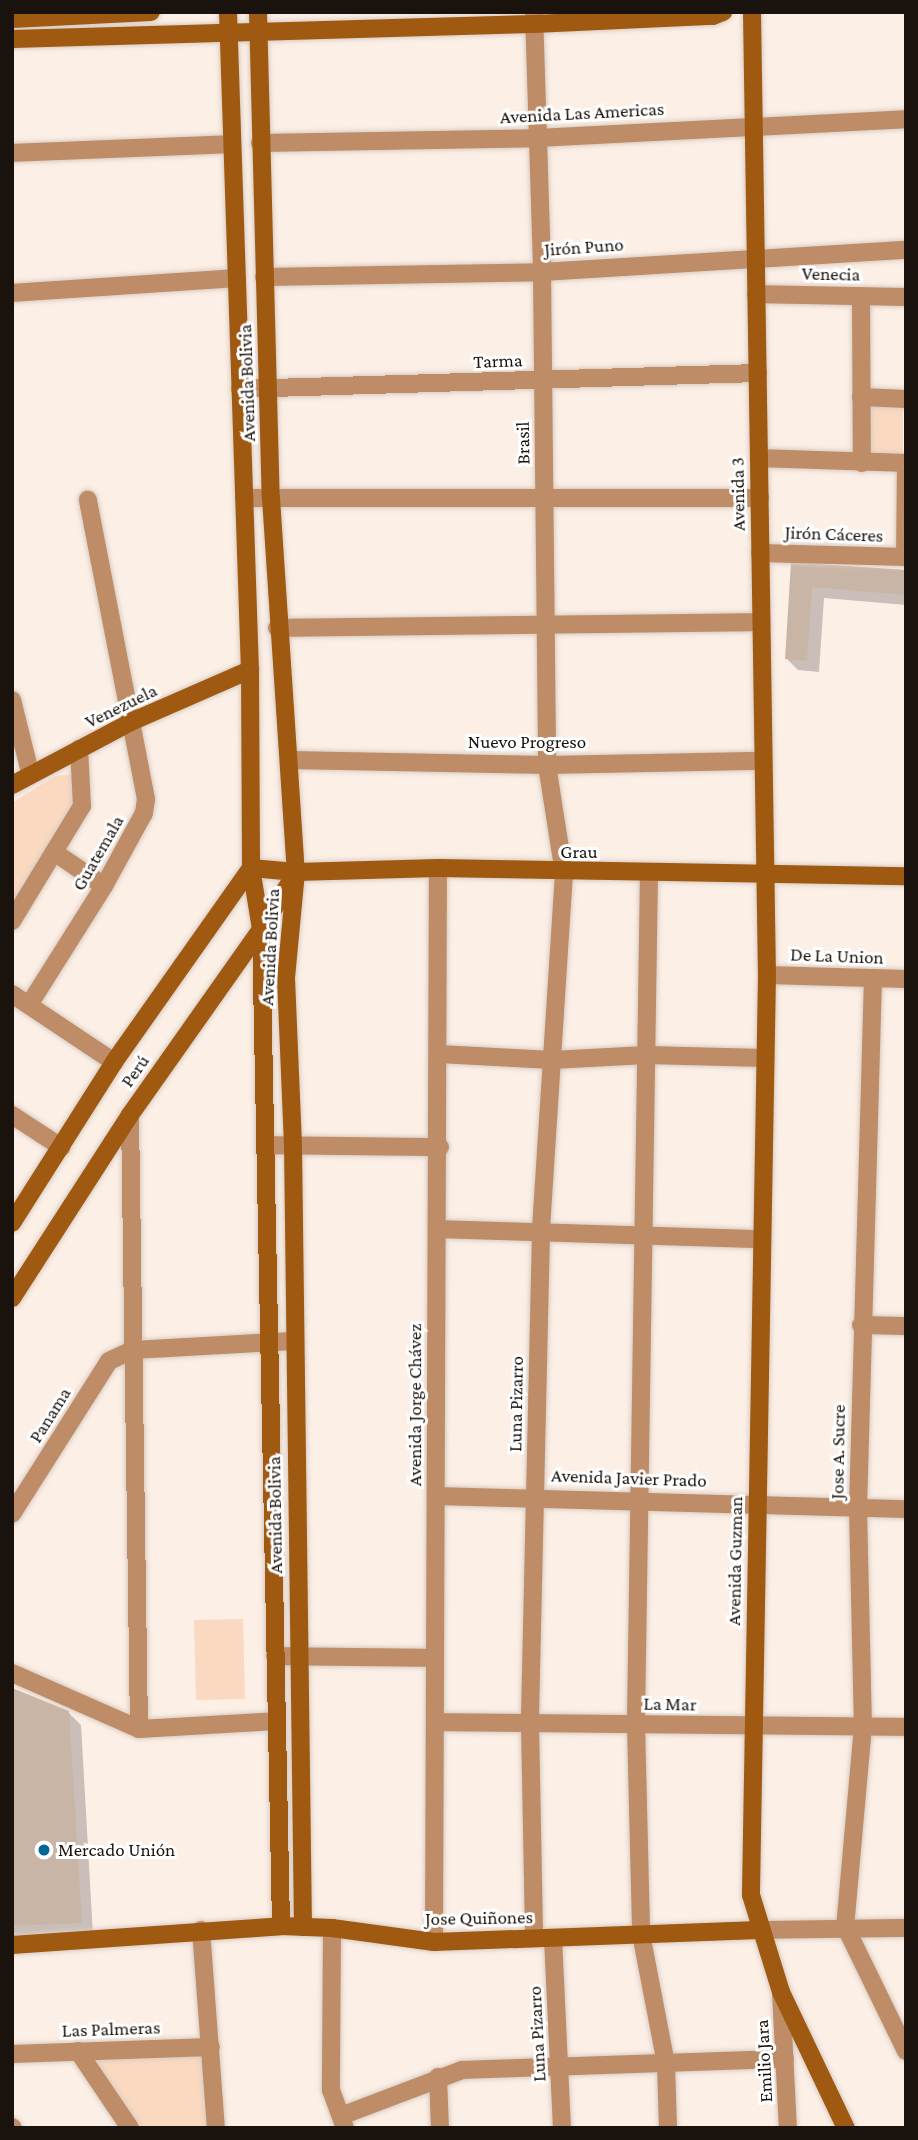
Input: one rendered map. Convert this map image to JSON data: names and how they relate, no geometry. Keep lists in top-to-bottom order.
{
  "streets": {
    "street": [
      "Avenida Las Americas",
      "Jirón Puno",
      "Venecia",
      "Tarma",
      "Avenida Bolivia",
      "Brasil",
      "Avenida 3",
      "Jirón Cáceres",
      "Venezuela",
      "Nuevo Progreso",
      "Grau",
      "Guatemala",
      "De La Union",
      "Perú",
      "Luna Pizarro",
      "Avenida Jorge Chávez",
      "Panama",
      "Jose A. Sucre",
      "Avenida Javier Prado",
      "Avenida Guzman",
      "La Mar",
      "Jose Quiñones",
      "Las Palmeras",
      "Emilio Jara"
    ]
  },
  "crossings": [
    ["Avenida Las Americas", "Avenida Bolivia"],
    ["Avenida Las Americas", "Brasil"],
    ["Avenida Las Americas", "Avenida 3"],
    ["Jirón Puno", "Avenida Bolivia"],
    ["Jirón Puno", "Brasil"],
    ["Jirón Puno", "Avenida 3"],
    ["Venecia", "Avenida 3"],
    ["Tarma", "Avenida Bolivia"],
    ["Tarma", "Brasil"],
    ["Tarma", "Avenida 3"],
    ["Avenida Bolivia", "Venezuela"],
    ["Avenida Bolivia", "Nuevo Progreso"],
    ["Avenida Bolivia", "Grau"],
    ["Avenida Bolivia", "Perú"],
    ["Avenida Bolivia", "Jose Quiñones"],
    ["Brasil", "Nuevo Progreso"],
    ["Brasil", "Grau"],
    ["Brasil", "Luna Pizarro"],
    ["Avenida 3", "Jirón Cáceres"],
    ["Avenida 3", "Nuevo Progreso"],
    ["Avenida 3", "Grau"],
    ["Avenida 3", "De La Union"],
    ["Avenida 3", "Avenida Guzman"],
    ["Venezuela", "Guatemala"],
    ["Grau", "Perú"],
    ["Grau", "Luna Pizarro"],
    ["Grau", "Avenida Jorge Chávez"],
    ["De La Union", "Jose A. Sucre"],
    ["De La Union", "Avenida Guzman"],
    ["Luna Pizarro", "Avenida Javier Prado"],
    ["Luna Pizarro", "La Mar"],
    ["Luna Pizarro", "Jose Quiñones"],
    ["Avenida Jorge Chávez", "Avenida Javier Prado"],
    ["Avenida Jorge Chávez", "La Mar"],
    ["Avenida Jorge Chávez", "Jose Quiñones"],
    ["Jose A. Sucre", "Avenida Javier Prado"],
    ["Jose A. Sucre", "La Mar"],
    ["Jose A. Sucre", "Jose Quiñones"],
    ["Avenida Javier Prado", "Avenida Guzman"],
    ["Avenida Guzman", "La Mar"],
    ["Avenida Guzman", "Jose Quiñones"],
    ["Avenida Guzman", "Emilio Jara"]
  ],
  "places": ["Mercado Unión"]
}
